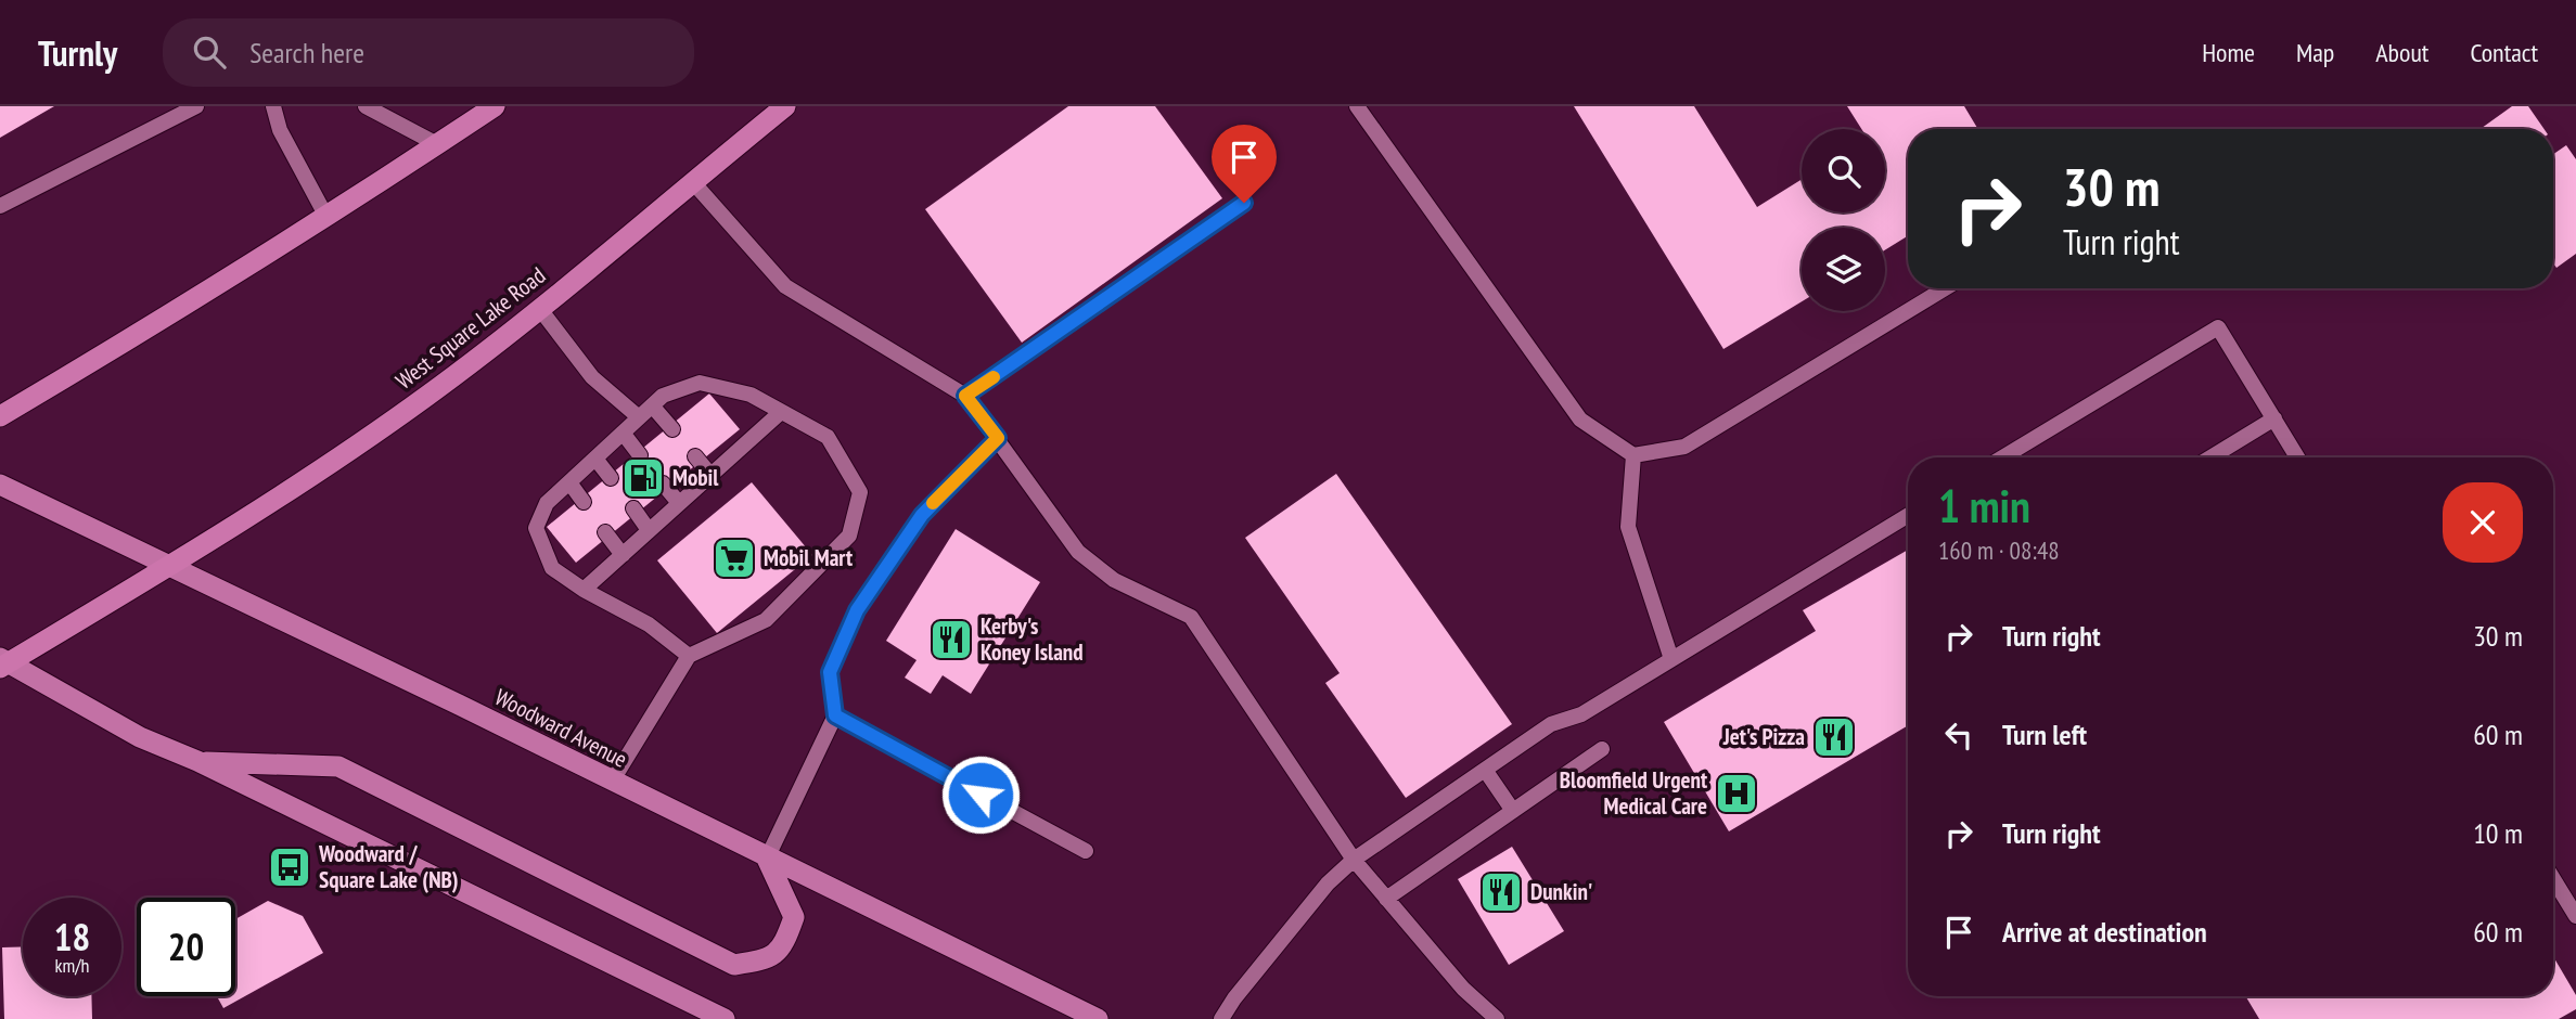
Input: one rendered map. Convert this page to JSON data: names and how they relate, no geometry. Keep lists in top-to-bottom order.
{
  "streets": {
    "highway": ["West Square Lake Road"],
    "main road": ["Woodward Avenue"]
  },
  "crossings": [
    ["West Square Lake Road", "Woodward Avenue"]
  ],
  "places": {
    "fuel station": ["Mobil"],
    "supermarket": ["Mobil Mart"],
    "restaurant": ["Kerby's Koney Island", "Jet's Pizza", "Dunkin'"],
    "hospital": ["Bloomfield Urgent Medical Care"],
    "bus stop": ["Woodward / Square Lake (NB)"]
  },
  "page": {
    "header": "Turnly",
    "search": "Search here",
    "nav": [
      "Home",
      "Map",
      "About",
      "Contact"
    ],
    "turn": ["30 m", "Turn right"],
    "heading": ["1 min", "160 m · 08:48"],
    "list": [
      {
        "name": "Turn right",
        "value": "30 m"
      },
      {
        "name": "Turn left",
        "value": "60 m"
      },
      {
        "name": "Turn right",
        "value": "10 m"
      },
      {
        "name": "Arrive at destination",
        "value": "60 m"
      }
    ],
    "speed": "18 km/h",
    "limit": "20"
  }
}
